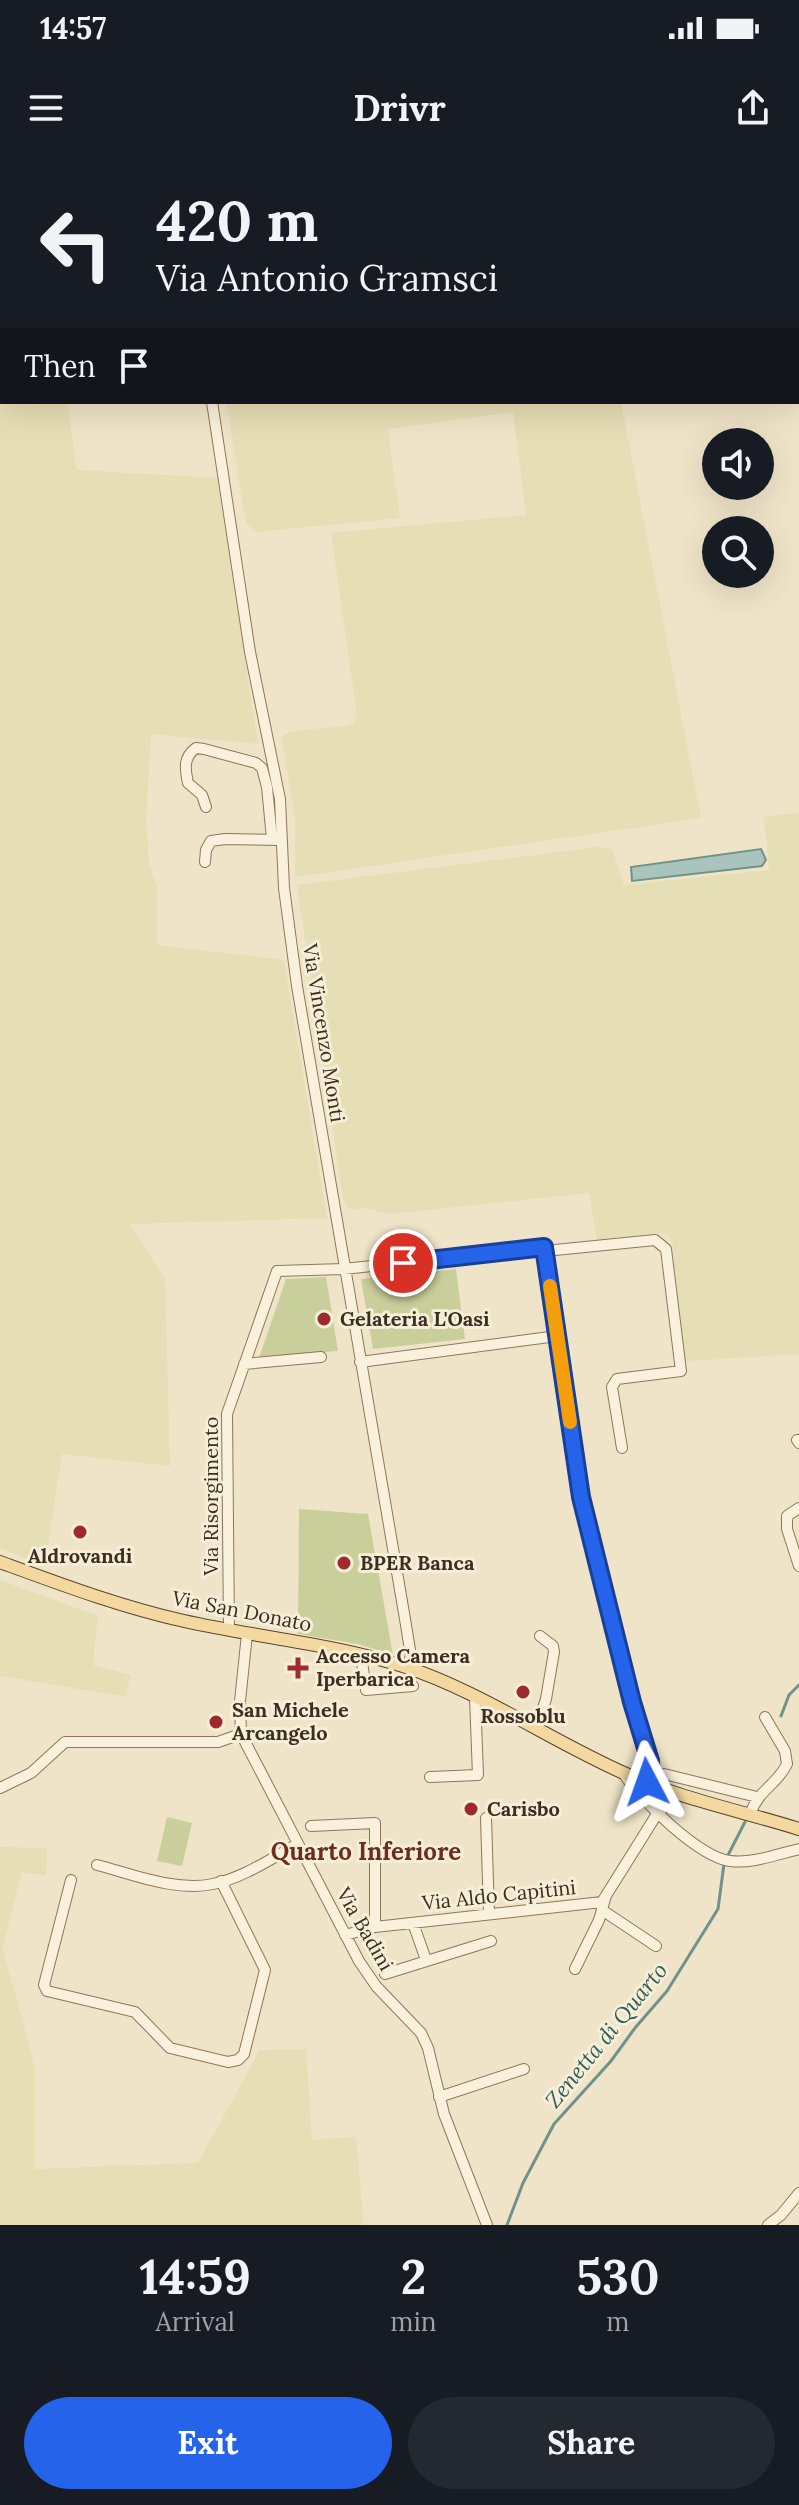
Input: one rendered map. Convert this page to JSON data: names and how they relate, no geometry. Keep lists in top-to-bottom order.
{
  "streets": {
    "main road": ["Via San Donato"],
    "street": [
      "Via Vincenzo Monti",
      "Via Risorgimento",
      "Via Aldo Capitini",
      "Via Badini"
    ]
  },
  "crossings": [
    ["Via Vincenzo Monti", "Via Risorgimento"],
    ["Via Vincenzo Monti", "Via San Donato"],
    ["Via Risorgimento", "Via San Donato"],
    ["Via San Donato", "Via Aldo Capitini"],
    ["Via San Donato", "Via Badini"],
    ["Via Aldo Capitini", "Via Badini"]
  ],
  "districts": ["Quarto Inferiore"],
  "water": ["Zenetta di Quarto"],
  "places": {
    "other": [
      "Gelateria L'Oasi",
      "Aldrovandi",
      "BPER Banca",
      "Rossoblu",
      "San Michele Arcangelo",
      "Carisbo"
    ],
    "health": ["Accesso Camera Iperbarica"]
  },
  "page": {
    "status": "14:57",
    "header": "Drivr",
    "turn": ["420 m", "Via Antonio Gramsci"],
    "then": "Then",
    "eta": [
      "14:59",
      "Arrival",
      "2",
      "min",
      "530",
      "m"
    ],
    "buttons": ["Exit", "Share"]
  }
}
